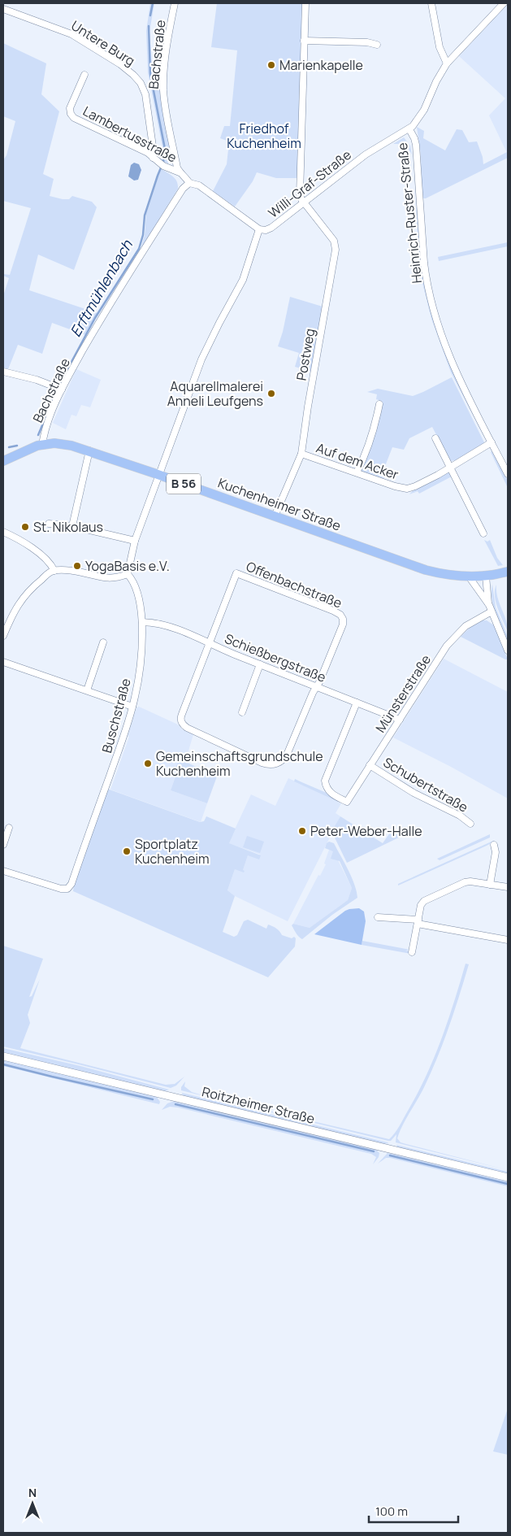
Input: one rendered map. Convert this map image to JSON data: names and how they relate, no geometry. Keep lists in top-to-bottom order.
{
  "streets": {
    "main road": ["B 56", "Kuchenheimer Straße"],
    "street": [
      "Untere Burg",
      "Bachstraße",
      "Lambertusstraße",
      "Willi-Graf-Straße",
      "Heinrich-Ruster-Straße",
      "Postweg",
      "Auf dem Acker",
      "Offenbachstraße",
      "Schießbergstraße",
      "Münsterstraße",
      "Buschstraße",
      "Schubertstraße",
      "Roitzheimer Straße"
    ]
  },
  "crossings": [
    ["Untere Burg", "Lambertusstraße"],
    ["Bachstraße", "Lambertusstraße"],
    ["Bachstraße", "Kuchenheimer Straße"],
    ["Lambertusstraße", "Willi-Graf-Straße"],
    ["Willi-Graf-Straße", "Heinrich-Ruster-Straße"],
    ["Willi-Graf-Straße", "Postweg"],
    ["Willi-Graf-Straße", "Kuchenheimer Straße"],
    ["Heinrich-Ruster-Straße", "Auf dem Acker"],
    ["Postweg", "Auf dem Acker"],
    ["Postweg", "Kuchenheimer Straße"],
    ["Offenbachstraße", "Schießbergstraße"],
    ["Schießbergstraße", "Münsterstraße"],
    ["Schießbergstraße", "Buschstraße"],
    ["Münsterstraße", "Schubertstraße"]
  ],
  "water": ["Erftmühlenbach"],
  "parks": ["Friedhof Kuchenheim"],
  "places": [
    "Marienkapelle",
    "Aquarellmalerei Anneli Leufgens",
    "St. Nikolaus",
    "YogaBasis e.V.",
    "Gemeinschaftsgrundschule Kuchenheim",
    "Peter-Weber-Halle",
    "Sportplatz Kuchenheim"
  ],
  "scale_bar": "100 m",
  "north": "top"
}
